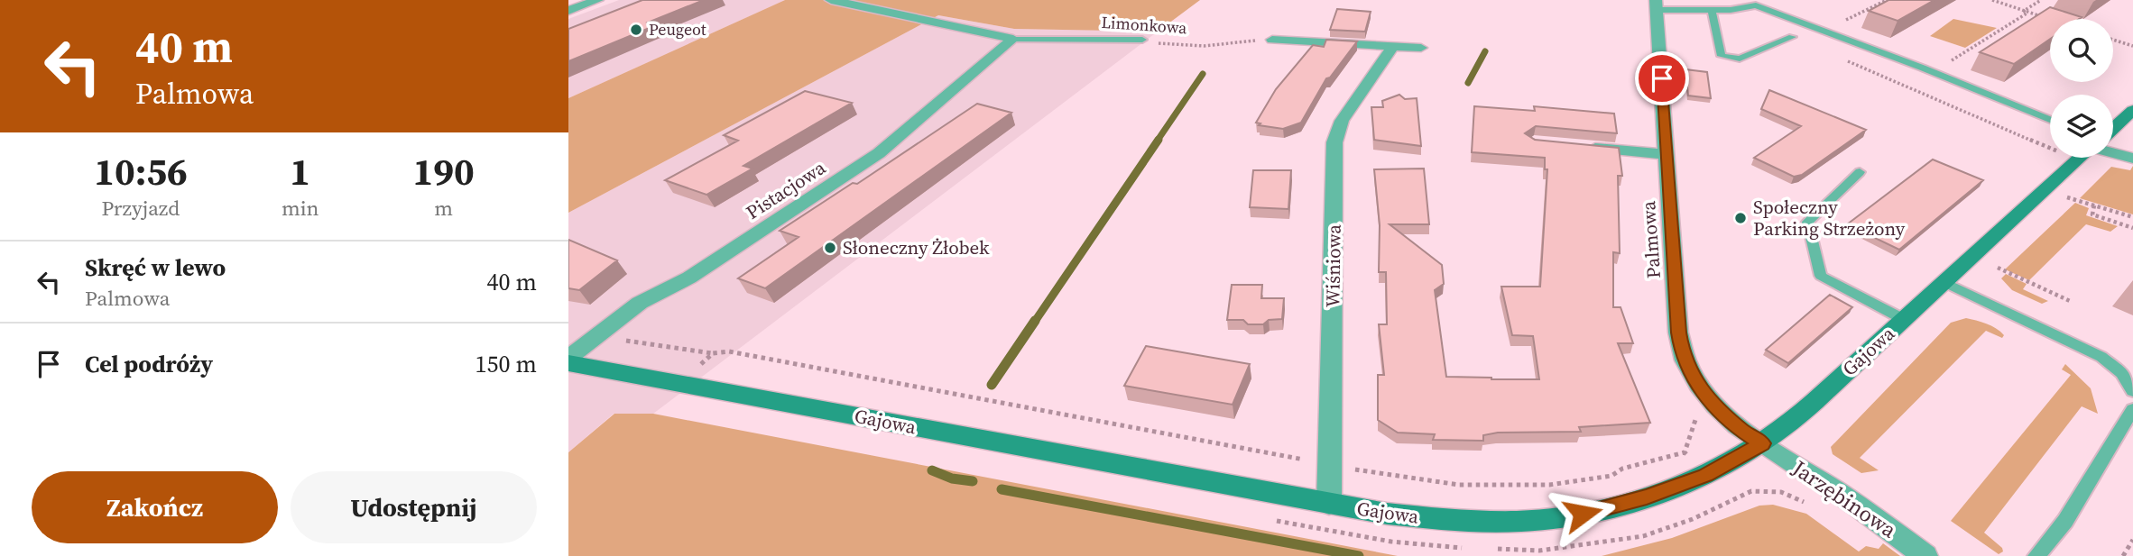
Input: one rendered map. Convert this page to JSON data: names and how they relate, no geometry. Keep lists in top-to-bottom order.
{
  "streets": {
    "street": [
      "Limonkowa",
      "Pistacjowa",
      "Palmowa",
      "Wiśniowa",
      "Gajowa",
      "Jarzębinowa"
    ]
  },
  "crossings": [
    ["Limonkowa", "Pistacjowa"],
    ["Palmowa", "Gajowa"],
    ["Palmowa", "Jarzębinowa"],
    ["Wiśniowa", "Gajowa"],
    ["Gajowa", "Jarzębinowa"]
  ],
  "places": ["Peugeot", "Społeczny Parking Strzeżony", "Słoneczny Żłobek"],
  "page": {
    "turn": ["40 m", "Palmowa"],
    "eta": [
      "10:56",
      "Przyjazd",
      "1",
      "min",
      "190",
      "m"
    ],
    "list": [
      {
        "name": "Skręć w lewo",
        "note": "Palmowa",
        "value": "40 m"
      },
      {
        "name": "Cel podróży",
        "value": "150 m"
      }
    ],
    "buttons": ["Zakończ", "Udostępnij"]
  }
}
